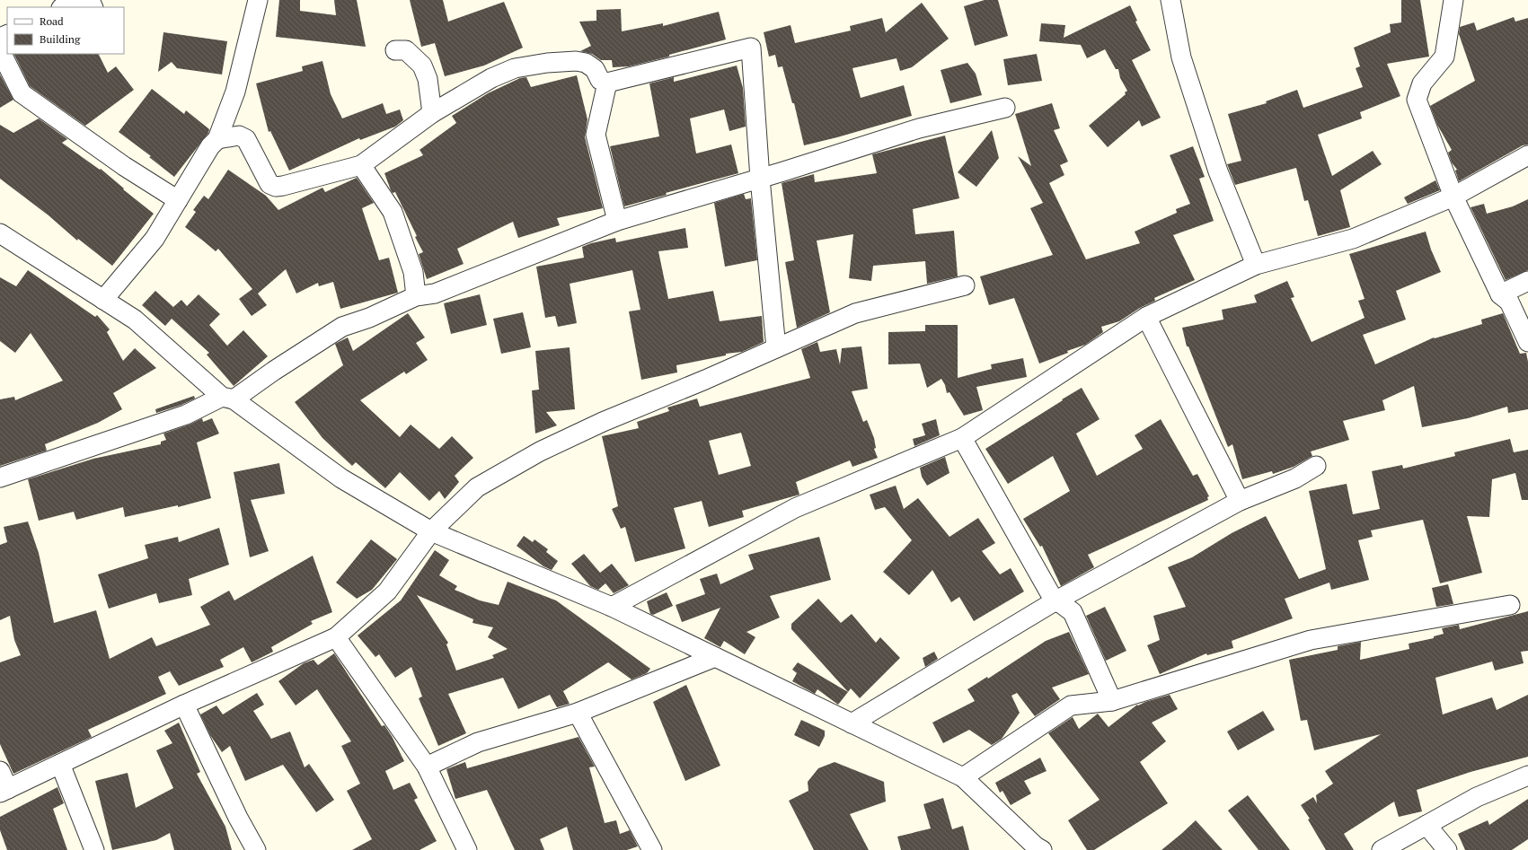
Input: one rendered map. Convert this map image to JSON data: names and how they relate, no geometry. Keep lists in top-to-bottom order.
{
  "legend": ["Road", "Building"]
}
